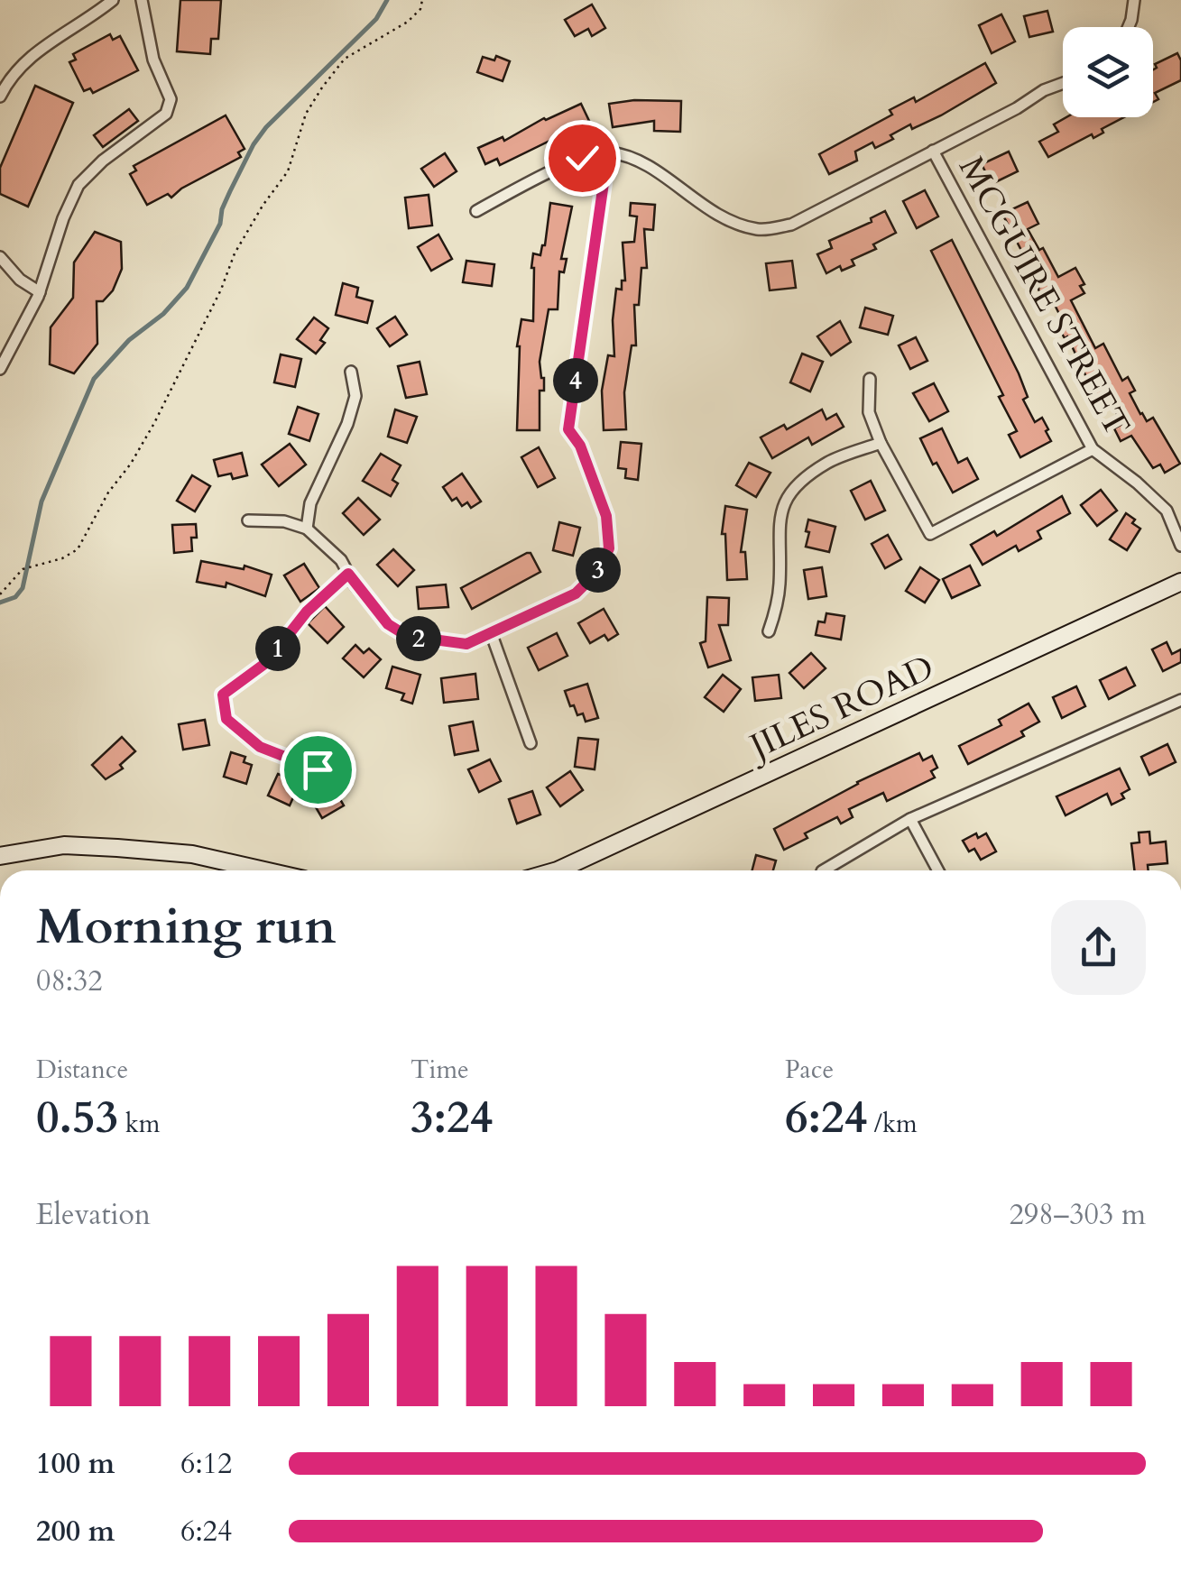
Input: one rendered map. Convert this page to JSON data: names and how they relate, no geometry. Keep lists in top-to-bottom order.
{
  "streets": {
    "street": ["MCGUIRE STREET", "JILES ROAD"]
  },
  "page": {
    "pins": [
      "4",
      "3",
      "2",
      "1"
    ],
    "heading": ["Morning run", "08:32"],
    "stats": [
      ["Distance", "0.53 km"],
      ["Time", "3:24"],
      ["Pace", "6:24 /km"]
    ],
    "chart": ["Elevation", "298–303 m"],
    "list": [
      {
        "name": "100 m",
        "note": "6:12"
      },
      {
        "name": "200 m",
        "note": "6:24"
      }
    ]
  }
}
